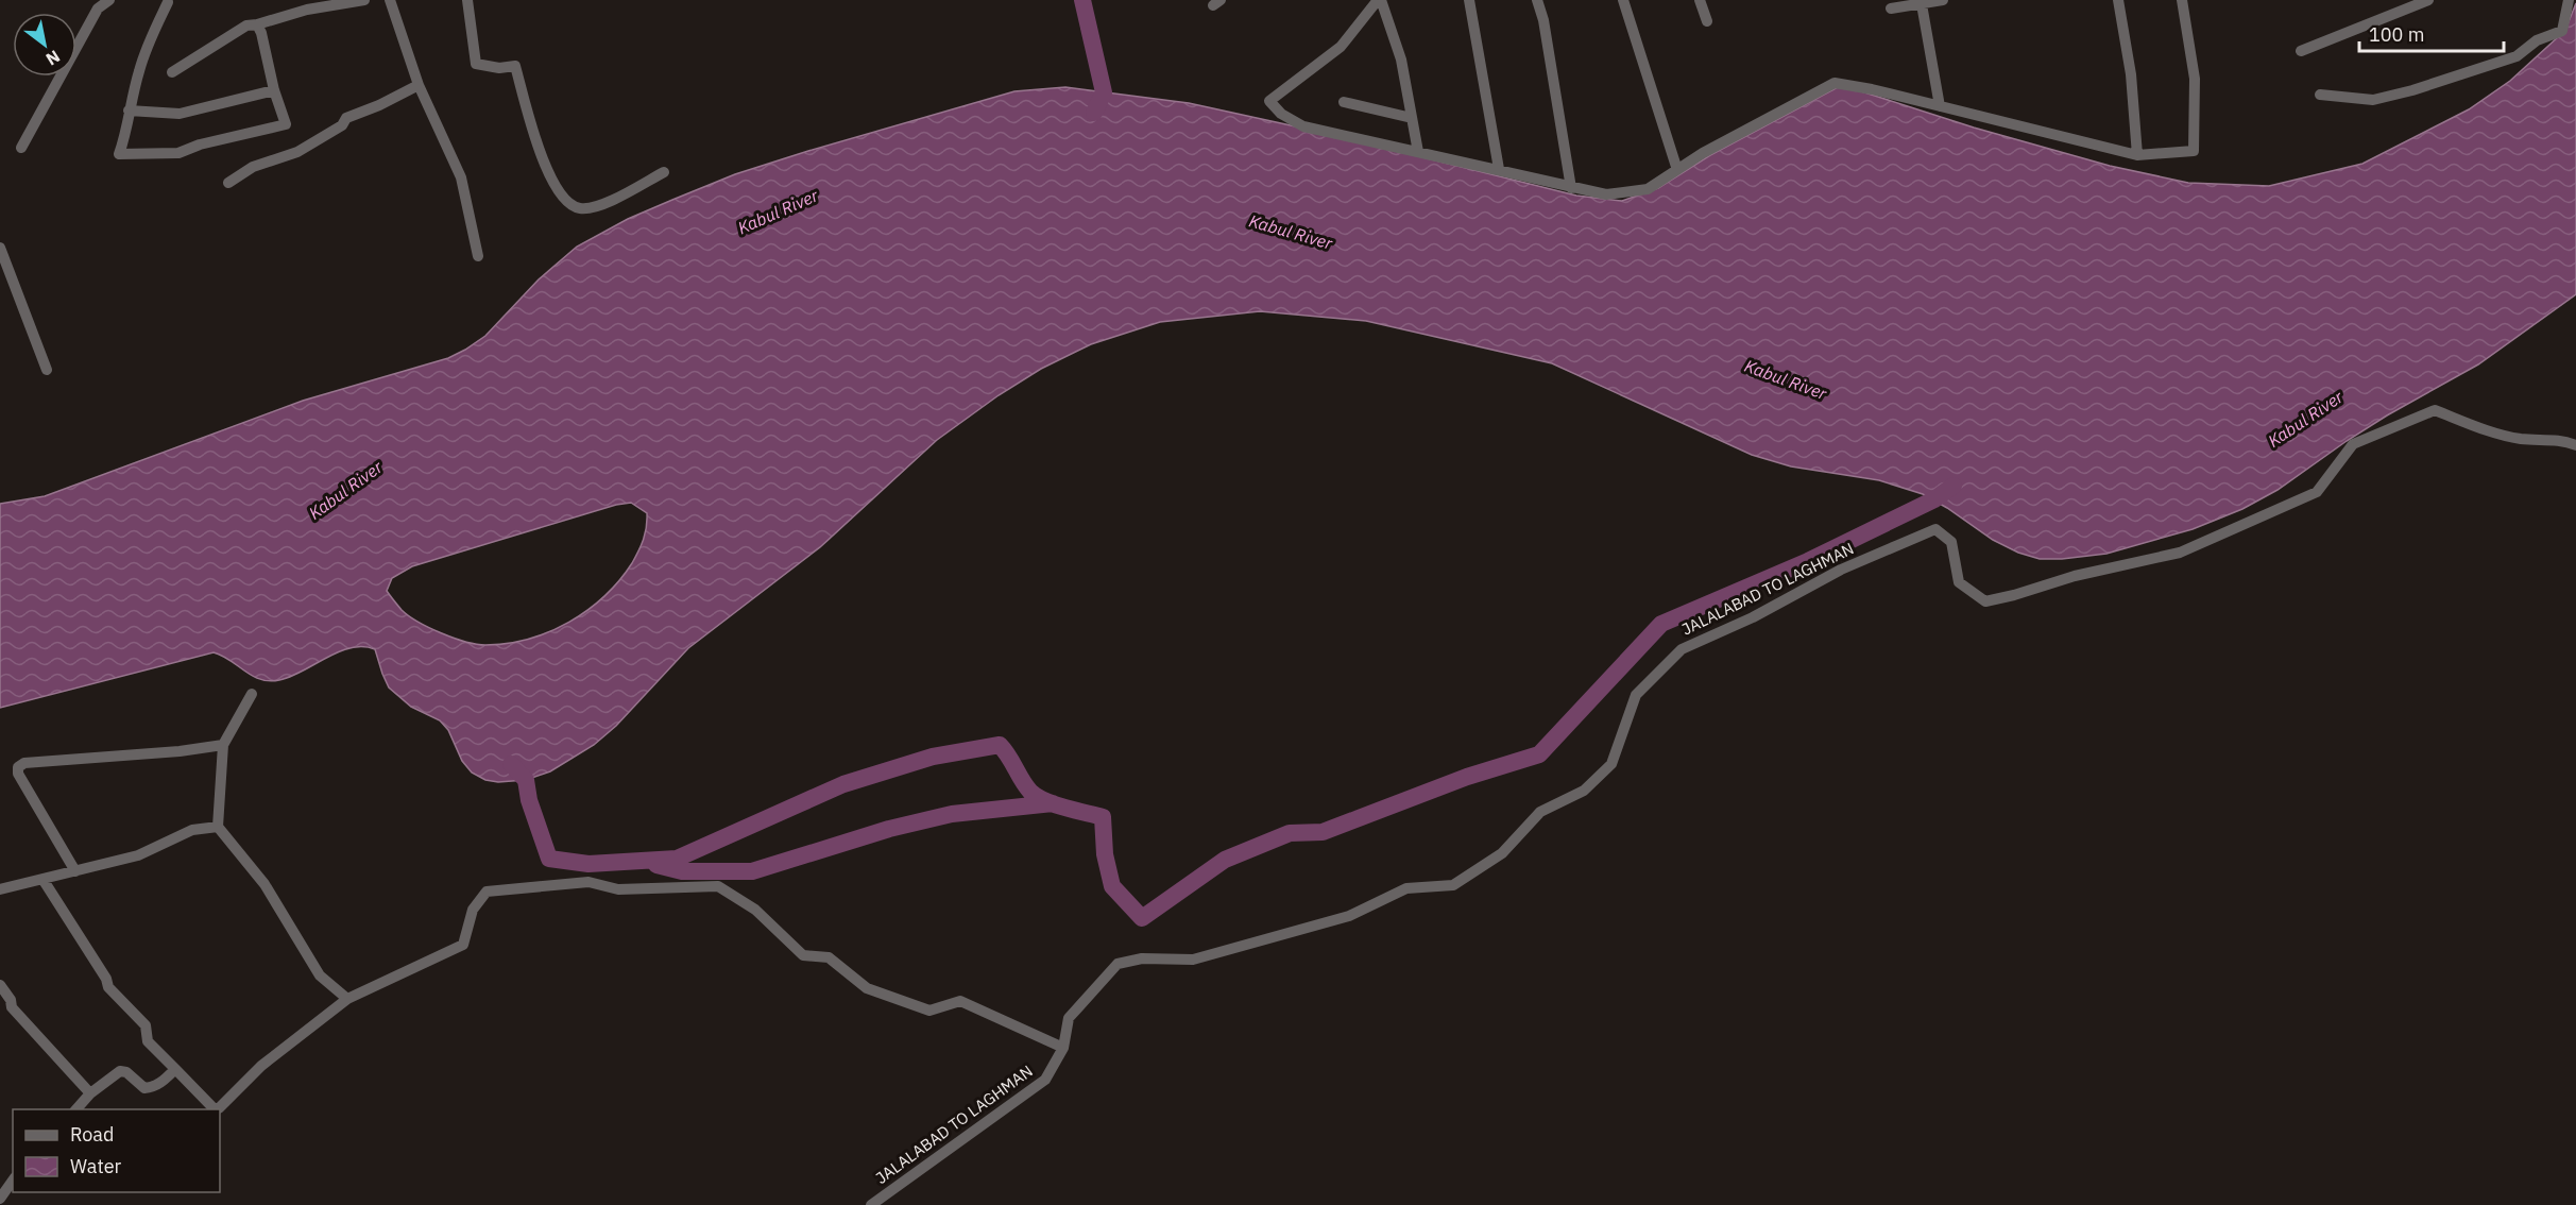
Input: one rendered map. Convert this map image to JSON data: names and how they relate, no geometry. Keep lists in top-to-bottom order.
{
  "streets": {
    "street": ["JALALABAD TO LAGHMAN"]
  },
  "water": ["Kabul River"],
  "legend": ["Road", "Water"],
  "scale_bar": "100 m",
  "north": "bottom right"
}
